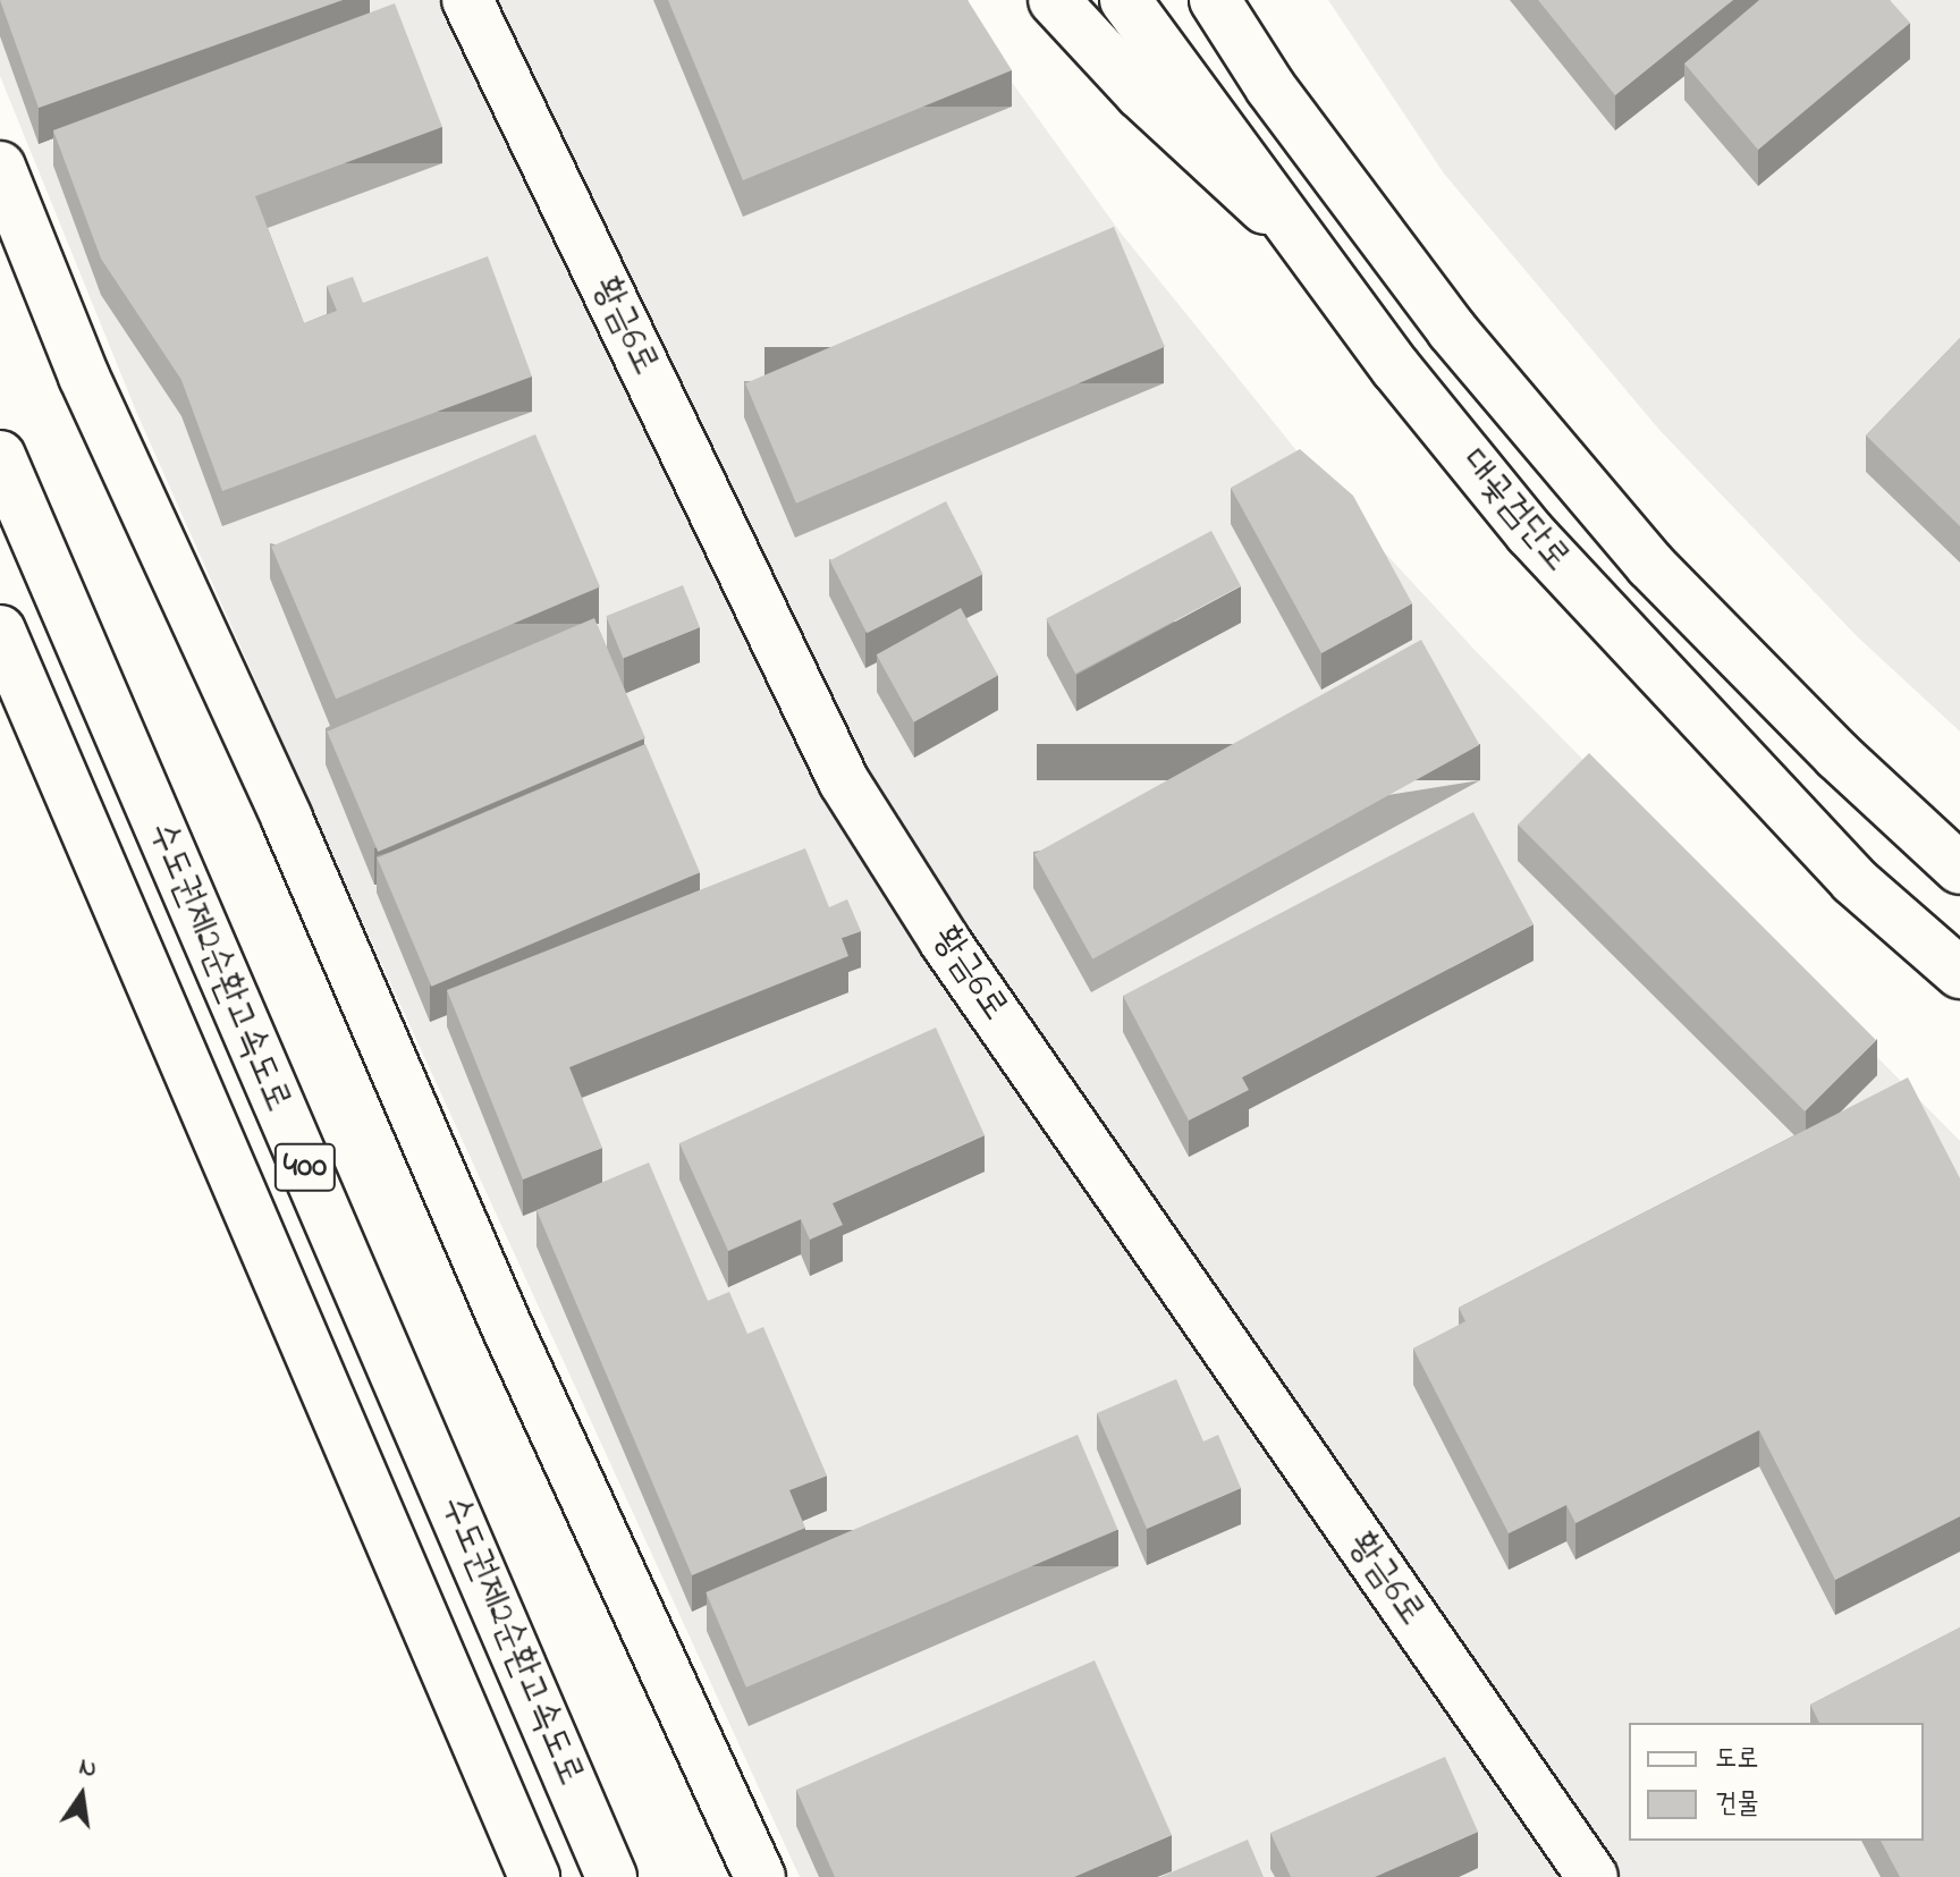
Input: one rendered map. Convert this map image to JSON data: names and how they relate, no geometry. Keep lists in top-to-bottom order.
{
  "streets": {
    "main road": [
      "황금6로",
      "대곶검단로",
      "수도권제2순환고속도로",
      "400"
    ]
  },
  "legend": ["도로", "건물"],
  "north": "top"
}
